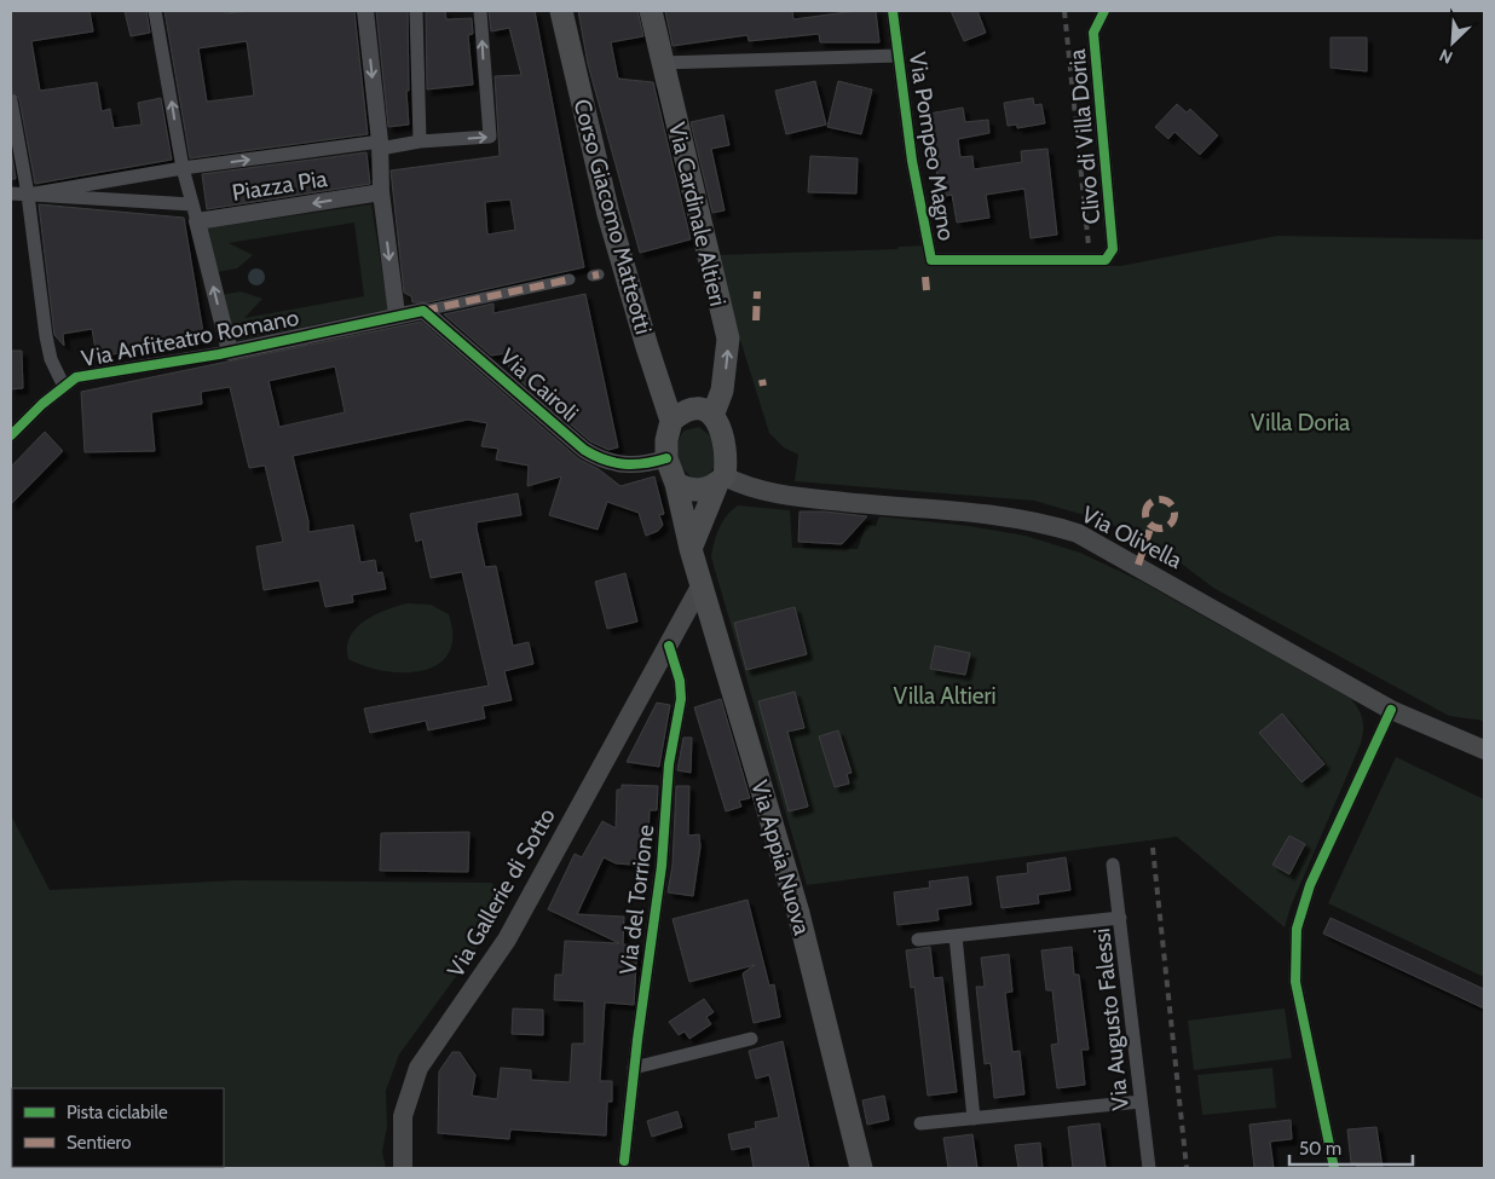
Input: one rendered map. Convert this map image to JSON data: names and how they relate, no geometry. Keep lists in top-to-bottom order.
{
  "streets": {
    "main road": [
      "Via Cardinale Altieri",
      "Corso Giacomo Matteotti",
      "Via Olivella",
      "Via Appia Nuova",
      "Via Gallerie di Sotto"
    ],
    "street": [
      "Clivo di Villa Doria",
      "Via Pompeo Magno",
      "Piazza Pia",
      "Via Anfiteatro Romano",
      "Via Cairoli",
      "Via del Torrione",
      "Via Augusto Falessi"
    ]
  },
  "crossings": [
    ["Clivo di Villa Doria", "Via Pompeo Magno"],
    ["Via Cardinale Altieri", "Corso Giacomo Matteotti"],
    ["Via Cardinale Altieri", "Via Cairoli"],
    ["Via Cardinale Altieri", "Via Olivella"],
    ["Via Cardinale Altieri", "Via Appia Nuova"],
    ["Corso Giacomo Matteotti", "Via Cairoli"],
    ["Corso Giacomo Matteotti", "Via Olivella"],
    ["Corso Giacomo Matteotti", "Via Appia Nuova"],
    ["Via Cairoli", "Via Olivella"],
    ["Via Cairoli", "Via Appia Nuova"],
    ["Via Olivella", "Via Appia Nuova"],
    ["Via Appia Nuova", "Via Gallerie di Sotto"],
    ["Via Gallerie di Sotto", "Via del Torrione"]
  ],
  "one_way": ["Via Cardinale Altieri"],
  "parks": ["Villa Doria", "Villa Altieri"],
  "legend": ["Pista ciclabile", "Sentiero"],
  "scale_bar": "50 m",
  "north": "bottom left"
}
